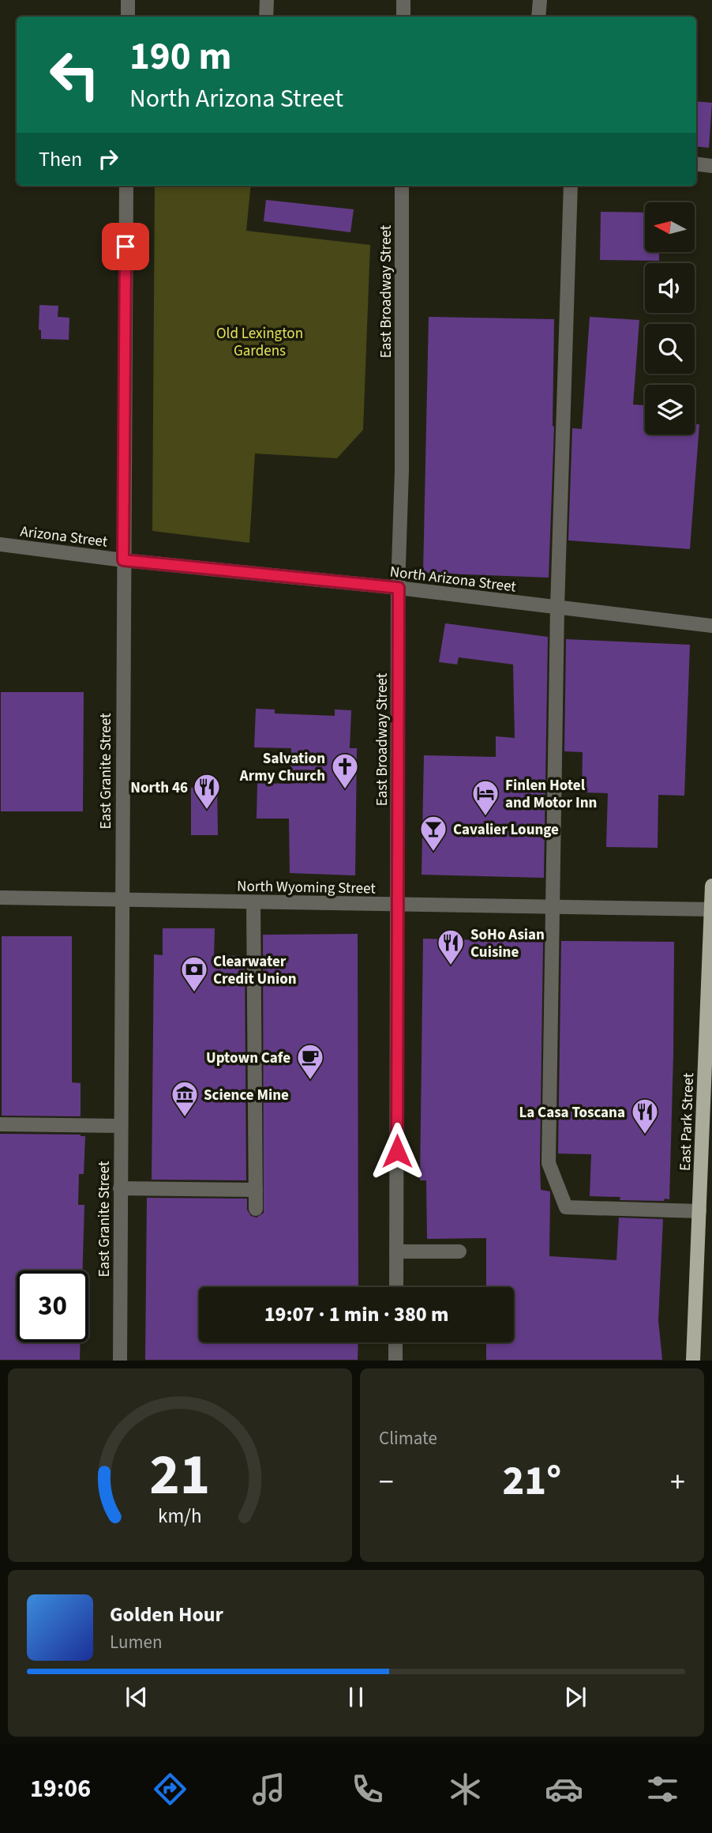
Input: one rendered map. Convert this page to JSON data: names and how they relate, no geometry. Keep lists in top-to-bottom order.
{
  "streets": {
    "main road": ["East Park Street"],
    "street": [
      "East Broadway Street",
      "Arizona Street",
      "North Arizona Street",
      "East Granite Street",
      "North Wyoming Street"
    ]
  },
  "crossings": [
    ["East Broadway Street", "North Arizona Street"],
    ["East Broadway Street", "North Wyoming Street"],
    ["Arizona Street", "North Arizona Street"],
    ["Arizona Street", "East Granite Street"],
    ["North Arizona Street", "East Granite Street"],
    ["East Granite Street", "North Wyoming Street"],
    ["North Wyoming Street", "East Park Street"]
  ],
  "parks": ["Old Lexington Gardens"],
  "places": {
    "church": ["Salvation Army Church"],
    "restaurant": ["North 46", "SoHo Asian Cuisine", "La Casa Toscana"],
    "hotel": ["Finlen Hotel and Motor Inn"],
    "bar": ["Cavalier Lounge"],
    "bank": ["Clearwater Credit Union"],
    "cafe": ["Uptown Cafe"],
    "museum": ["Science Mine"]
  },
  "north": "left",
  "page": {
    "turn": ["190 m", "North Arizona Street"],
    "then": "Then",
    "limit": "30",
    "trip": "19:07 · 1 min · 380 m",
    "tile": "Climate",
    "heat": ["−", "21°", "+"],
    "song": ["Golden Hour", "Lumen"],
    "tabs": "19:06",
    "gauge": ["21", "km/h"]
  }
}
